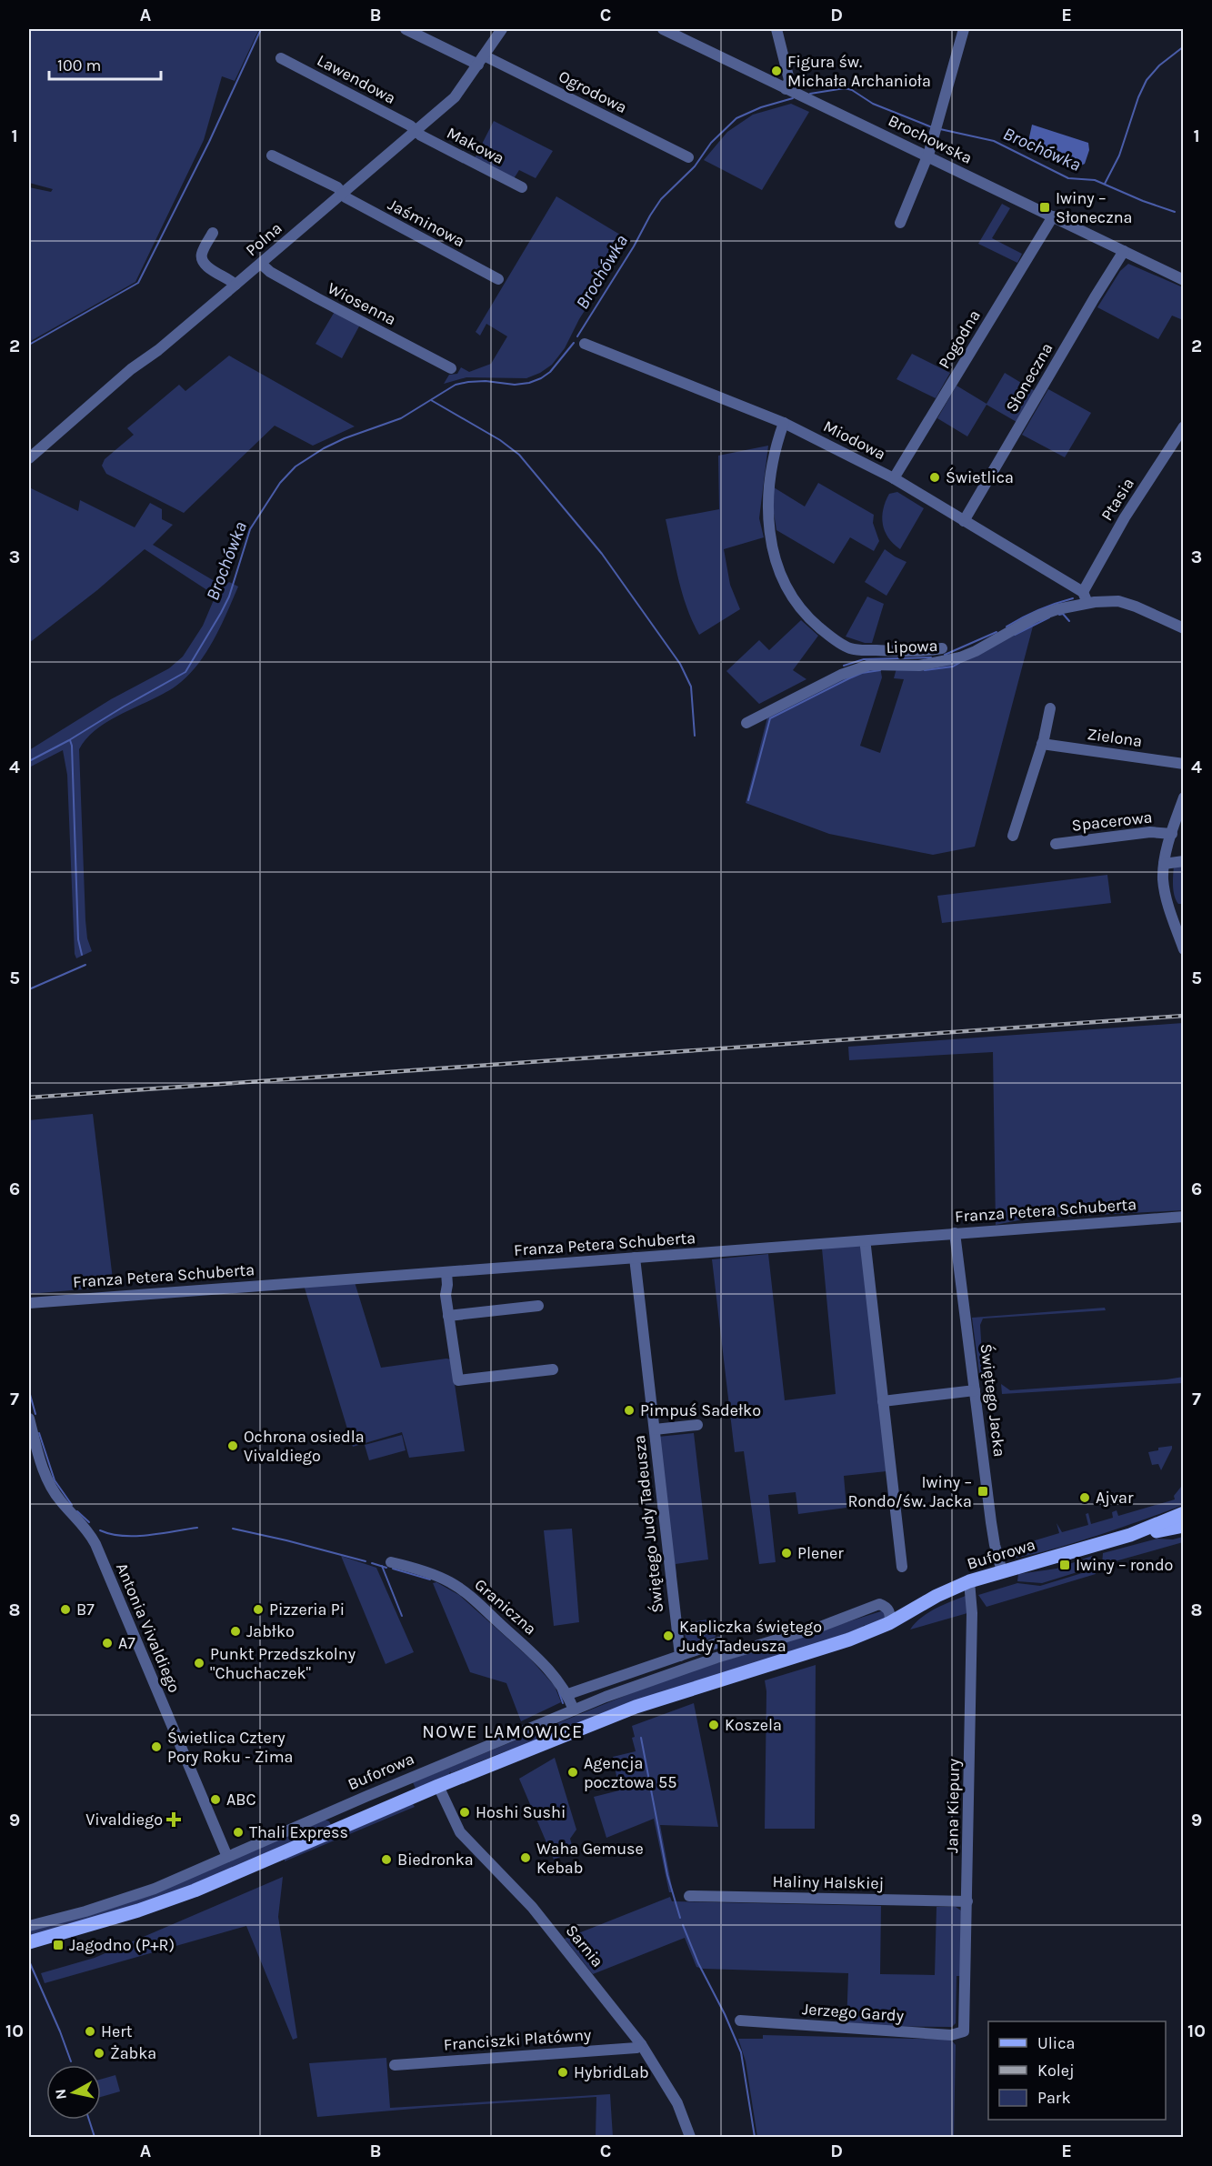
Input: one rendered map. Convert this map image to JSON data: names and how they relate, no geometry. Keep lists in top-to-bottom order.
{
  "streets": {
    "main road": ["Buforowa"],
    "street": [
      "Lawendowa",
      "Ogrodowa",
      "Brochowska",
      "Makowa",
      "Jaśminowa",
      "Polna",
      "Wiosenna",
      "Pogodna",
      "Słoneczna",
      "Miodowa",
      "Ptasia",
      "Lipowa",
      "Zielona",
      "Spacerowa",
      "Franza Petera Schuberta",
      "Świętego Jacka",
      "Świętego Judy Tadeusza",
      "Graniczna",
      "Antonia Vivaldiego",
      "Jana Kiepury",
      "Haliny Halskiej",
      "Sarnia",
      "Jerzego Gardy",
      "Franciszki Platówny"
    ]
  },
  "crossings": [
    ["Lawendowa", "Makowa"],
    ["Lawendowa", "Polna"],
    ["Ogrodowa", "Polna"],
    ["Brochowska", "Pogodna"],
    ["Brochowska", "Słoneczna"],
    ["Makowa", "Polna"],
    ["Jaśminowa", "Polna"],
    ["Polna", "Wiosenna"],
    ["Pogodna", "Miodowa"],
    ["Słoneczna", "Miodowa"],
    ["Miodowa", "Ptasia"],
    ["Franza Petera Schuberta", "Świętego Jacka"],
    ["Franza Petera Schuberta", "Świętego Judy Tadeusza"],
    ["Świętego Jacka", "Buforowa"],
    ["Buforowa", "Graniczna"],
    ["Buforowa", "Antonia Vivaldiego"],
    ["Buforowa", "Jana Kiepury"],
    ["Buforowa", "Sarnia"],
    ["Jana Kiepury", "Haliny Halskiej"],
    ["Jana Kiepury", "Jerzego Gardy"],
    ["Sarnia", "Franciszki Platówny"]
  ],
  "districts": ["NOWE LAMOWICE"],
  "water": ["Brochówka"],
  "places": {
    "other": [
      "Figura św. Michała Archanioła",
      "Świetlica",
      "Pimpuś Sadełko",
      "Ochrona osiedla Vivaldiego",
      "Ajvar",
      "Plener",
      "B7",
      "Pizzeria Pi",
      "Jabłko",
      "Kapliczka świętego Judy Tadeusza",
      "A7",
      "Punkt Przedszkolny \"Chuchaczek\"",
      "Koszela",
      "Świetlica Cztery Pory Roku - Zima",
      "Agencja pocztowa 55",
      "ABC",
      "Hoshi Sushi",
      "Thali Express",
      "Waha Gemuse Kebab",
      "Biedronka",
      "Hert",
      "Żabka",
      "HybridLab"
    ],
    "transit": [
      "Iwiny – Słoneczna",
      "Iwiny – Rondo/św. Jacka",
      "Iwiny – rondo",
      "Jagodno (P+R)"
    ],
    "health": ["Vivaldiego"]
  },
  "legend": ["Ulica", "Kolej", "Park"],
  "scale_bar": "100 m",
  "north": "left",
  "grid": {
    "columns": [
      "A",
      "B",
      "C",
      "D",
      "E"
    ],
    "rows": [
      "1",
      "2",
      "3",
      "4",
      "5",
      "6",
      "7",
      "8",
      "9",
      "10"
    ]
  }
}
